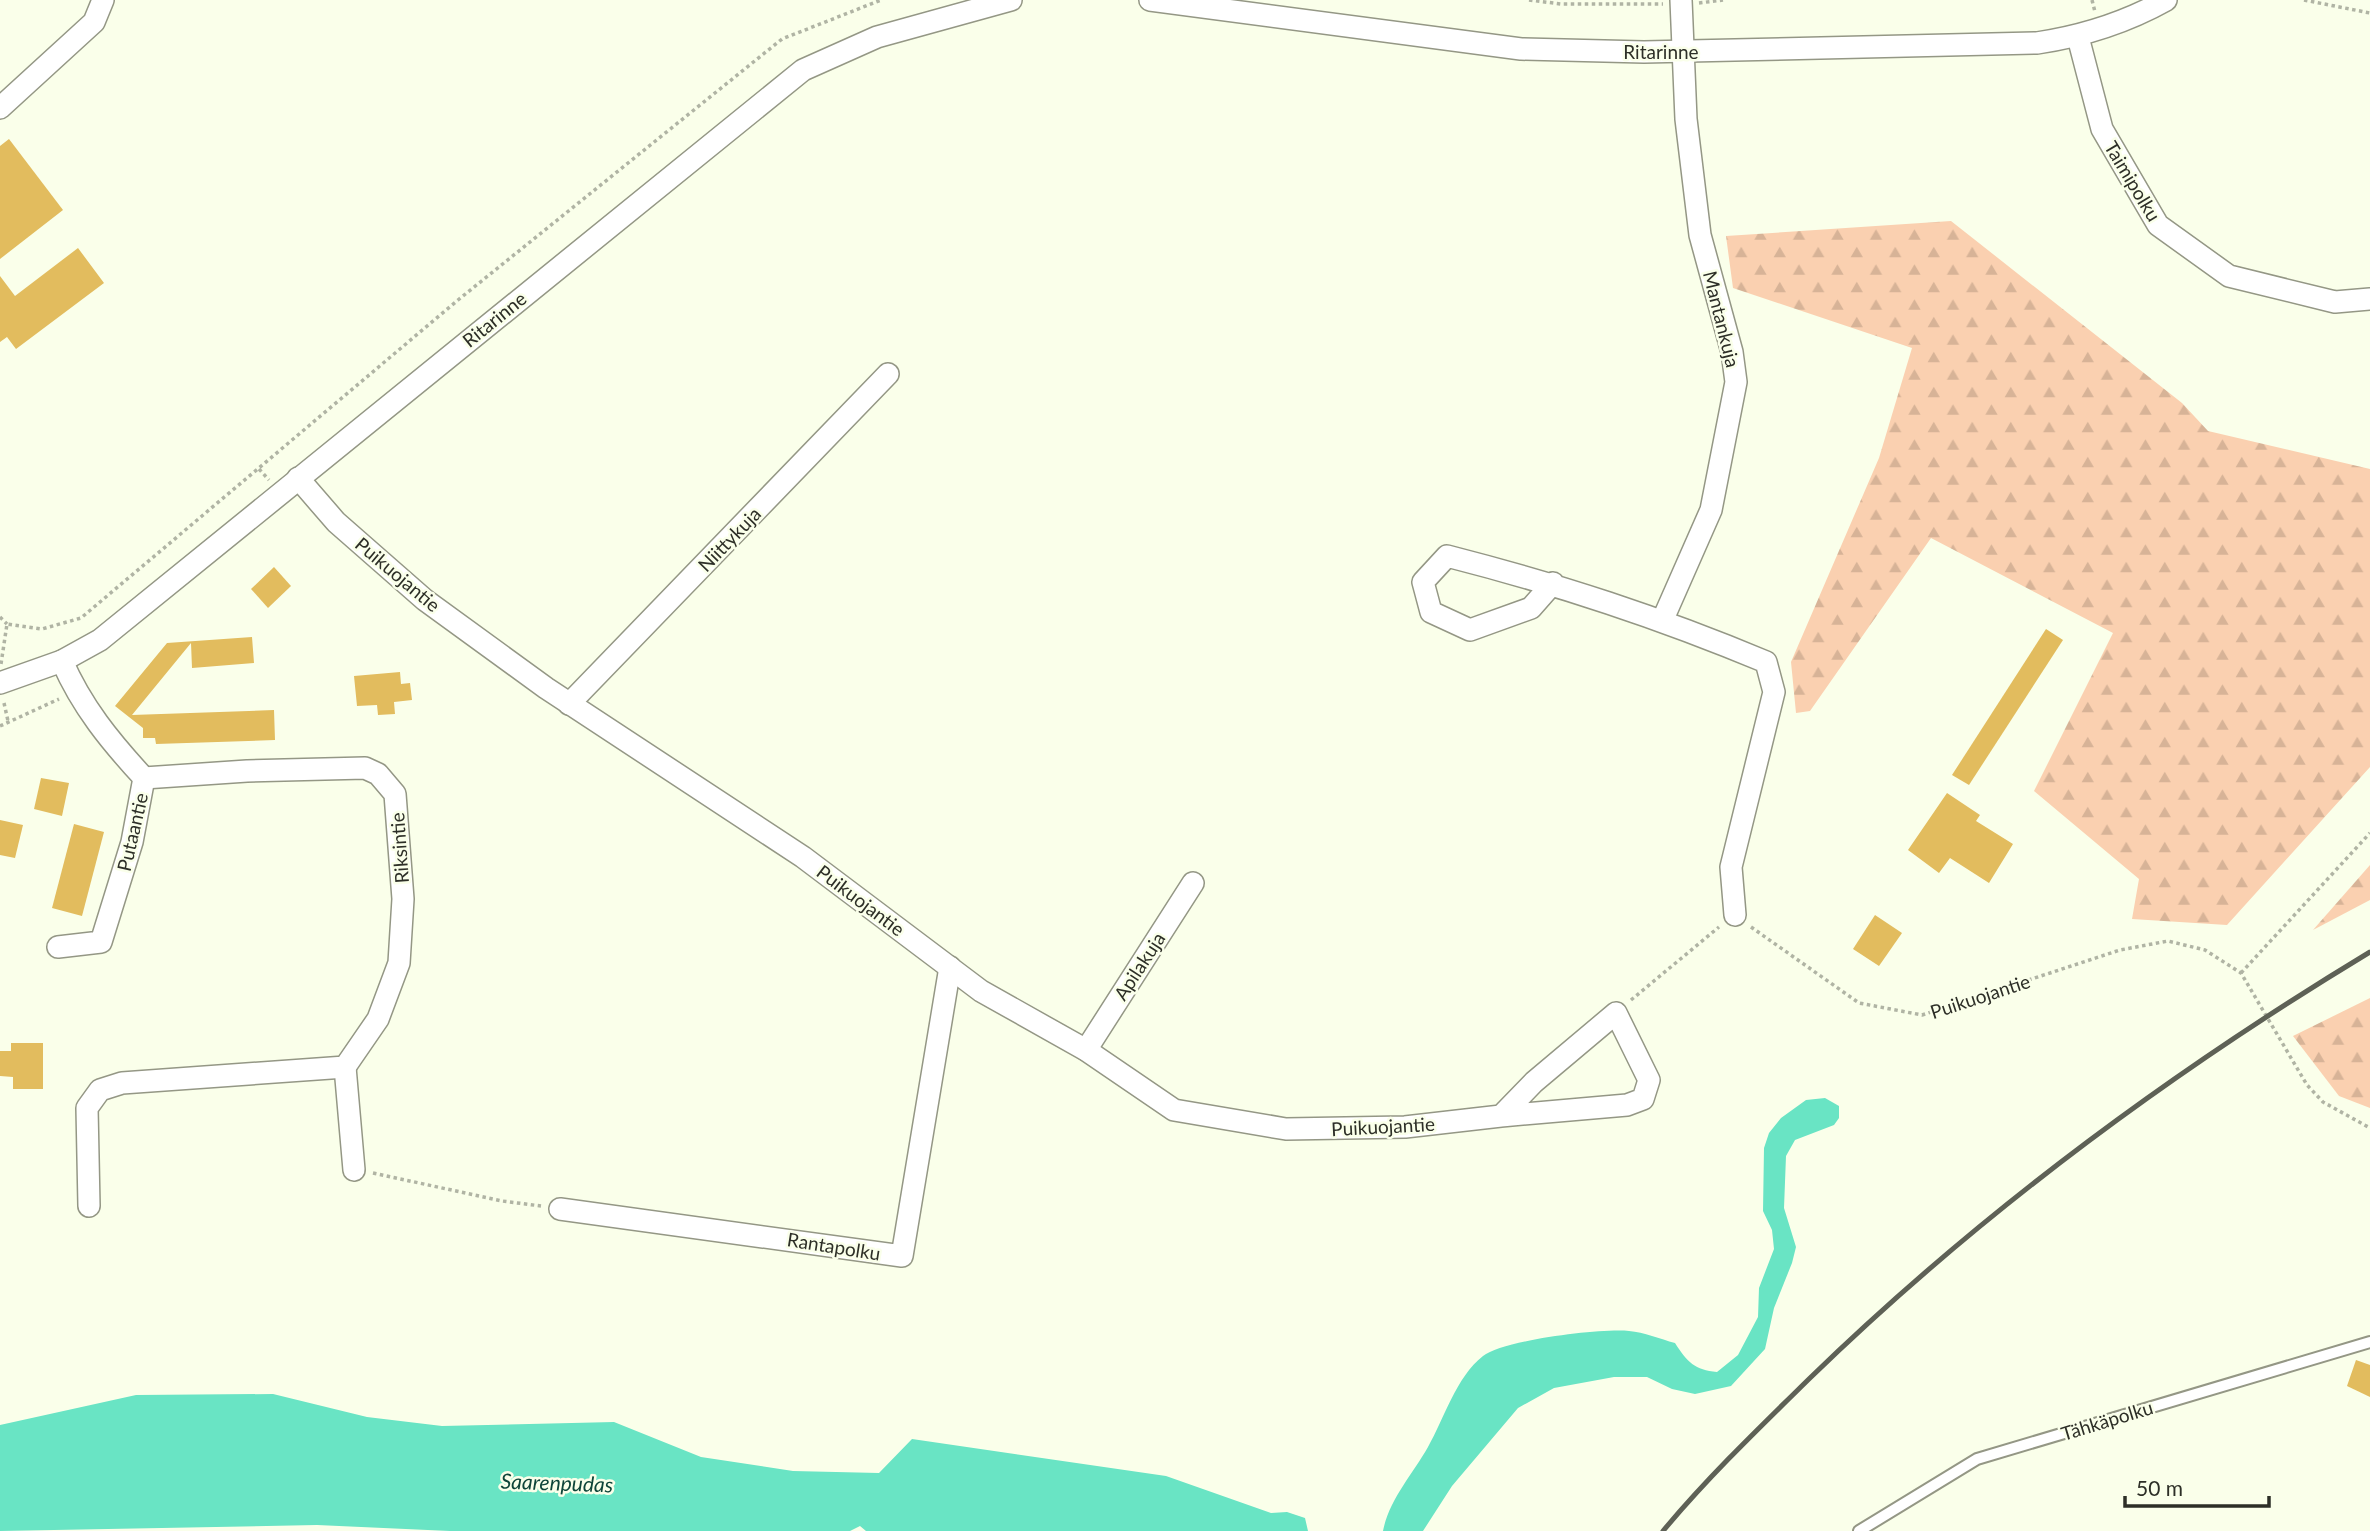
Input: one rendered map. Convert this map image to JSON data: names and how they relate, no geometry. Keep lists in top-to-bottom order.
{
  "streets": {
    "street": [
      "Ritarinne",
      "Taimipolku",
      "Mantankuja",
      "Niittykuja",
      "Puikuojantie",
      "Putaantie",
      "Riksintie",
      "Apilakuja",
      "Rantapolku"
    ],
    "lane": ["Tähkäpolku"]
  },
  "crossings": [
    ["Ritarinne", "Taimipolku"],
    ["Ritarinne", "Mantankuja"],
    ["Ritarinne", "Puikuojantie"],
    ["Ritarinne", "Putaantie"],
    ["Niittykuja", "Puikuojantie"],
    ["Puikuojantie", "Apilakuja"],
    ["Puikuojantie", "Rantapolku"],
    ["Putaantie", "Riksintie"]
  ],
  "water": ["Saarenpudas"],
  "scale_bar": "50 m"
}
